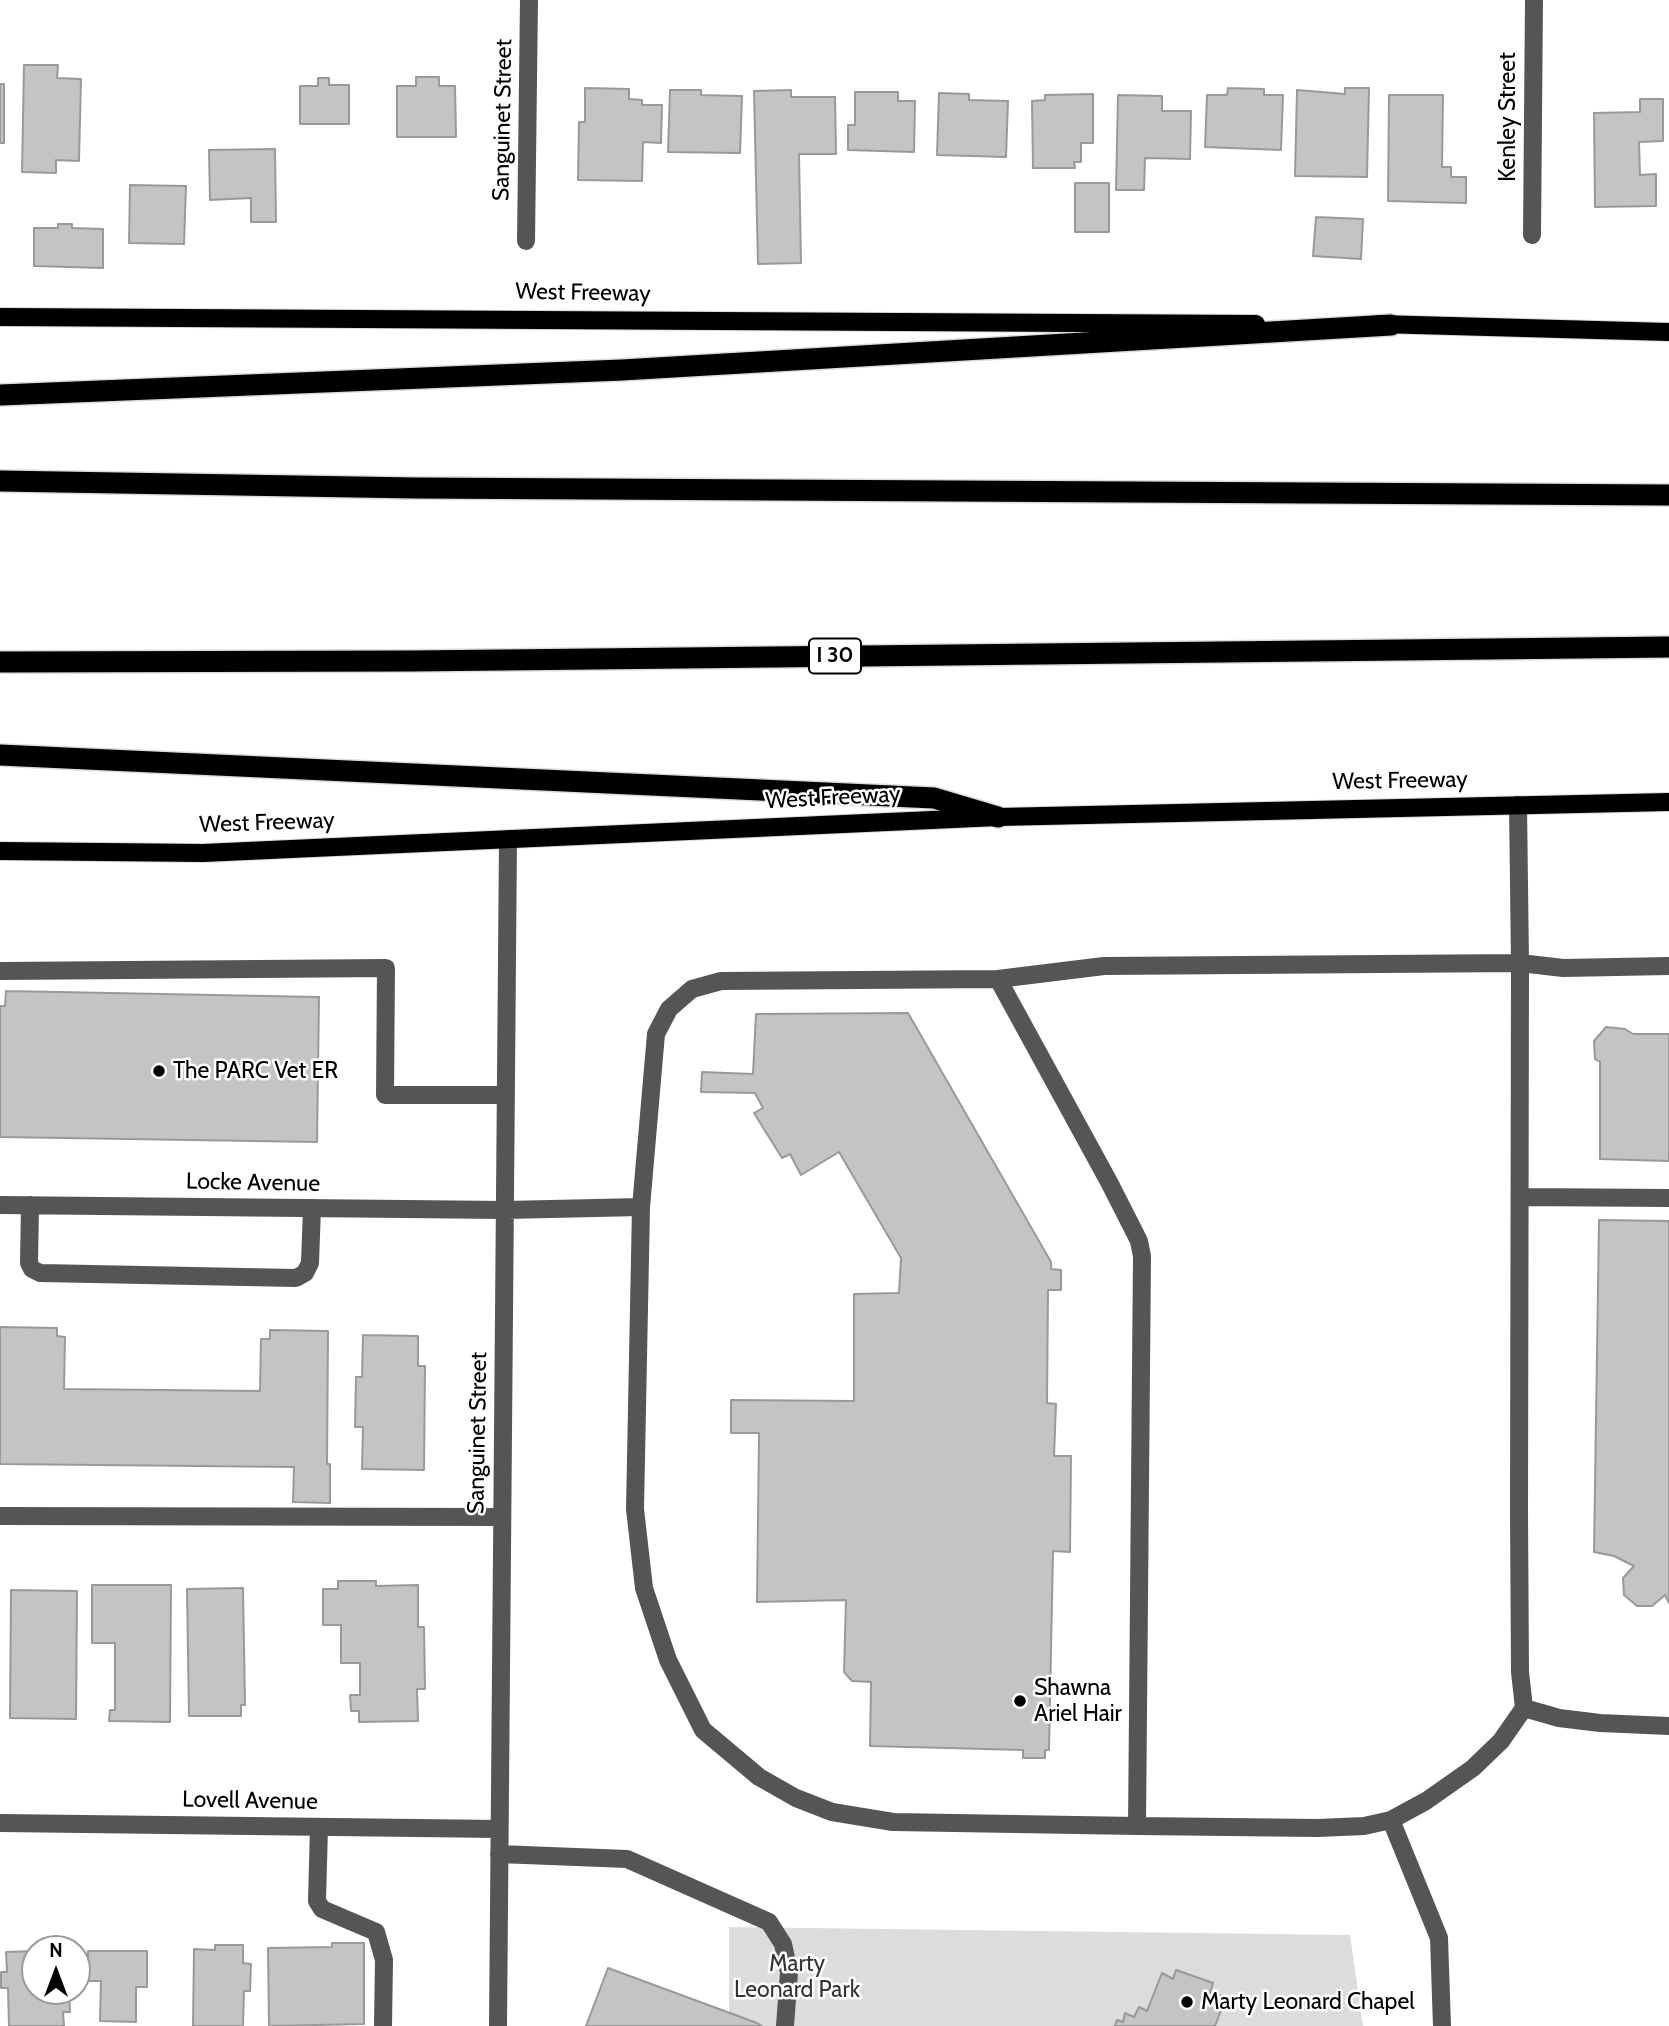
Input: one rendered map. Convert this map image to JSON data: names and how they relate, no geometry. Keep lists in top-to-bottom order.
{
  "streets": {
    "highway": ["I 30"],
    "main road": ["West Freeway"],
    "street": [
      "Kenley Street",
      "Sanguinet Street",
      "Locke Avenue",
      "Lovell Avenue"
    ]
  },
  "crossings": [
    ["Sanguinet Street", "West Freeway"],
    ["Sanguinet Street", "Locke Avenue"],
    ["Sanguinet Street", "Lovell Avenue"]
  ],
  "parks": ["Marty Leonard Park"],
  "places": ["The PARC Vet ER", "Shawna Ariel Hair", "Marty Leonard Chapel"],
  "north": "top"
}
